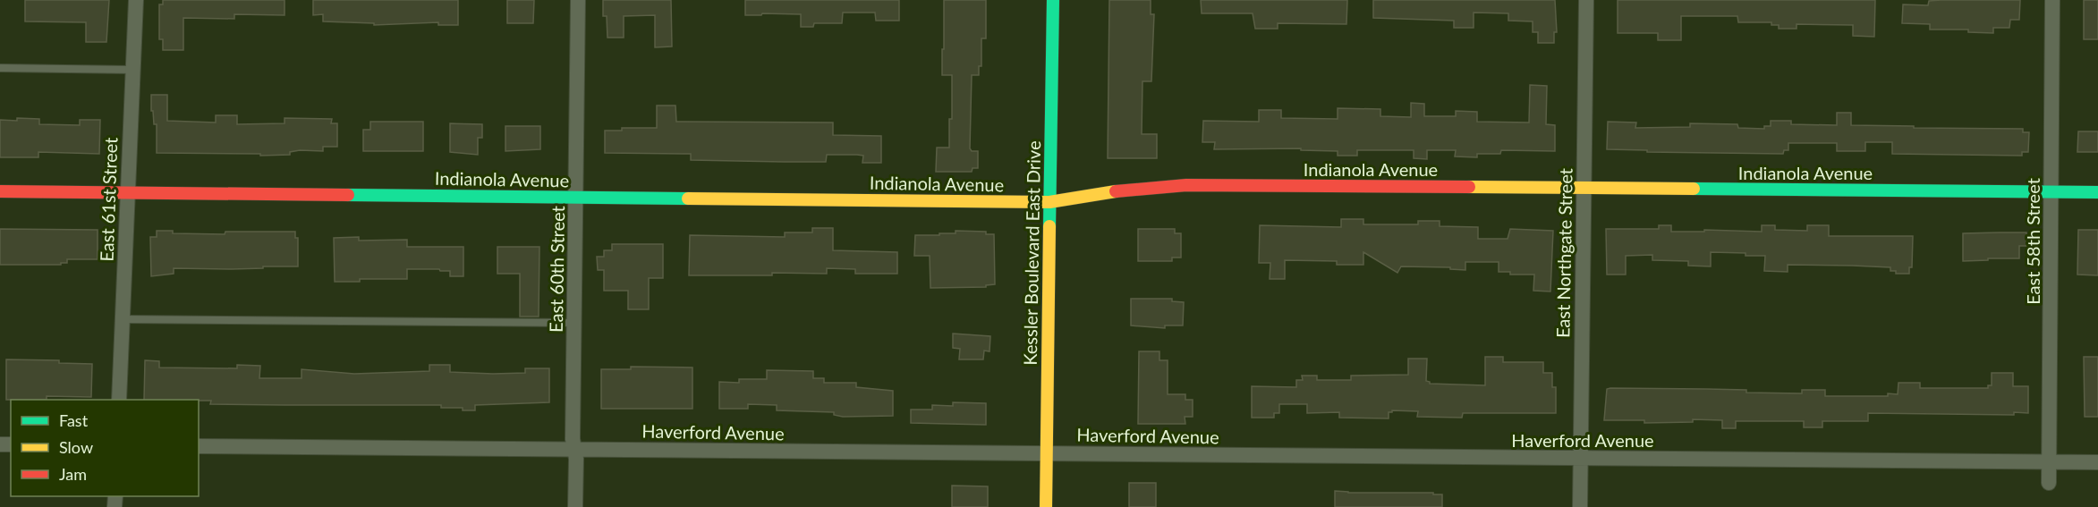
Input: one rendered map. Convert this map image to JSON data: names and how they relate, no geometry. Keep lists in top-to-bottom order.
{
  "streets": {
    "street": [
      "Indianola Avenue",
      "East 61st Street",
      "East 58th Street",
      "Kessler Boulevard East Drive",
      "East Northgate Street",
      "East 60th Street",
      "Haverford Avenue"
    ]
  },
  "crossings": [
    ["Indianola Avenue", "East 61st Street"],
    ["Indianola Avenue", "East 58th Street"],
    ["Indianola Avenue", "Kessler Boulevard East Drive"],
    ["Indianola Avenue", "East Northgate Street"],
    ["Indianola Avenue", "East 60th Street"],
    ["East 58th Street", "Haverford Avenue"],
    ["Kessler Boulevard East Drive", "Haverford Avenue"],
    ["East Northgate Street", "Haverford Avenue"],
    ["East 60th Street", "Haverford Avenue"]
  ],
  "legend": ["Fast", "Slow", "Jam"]
}
